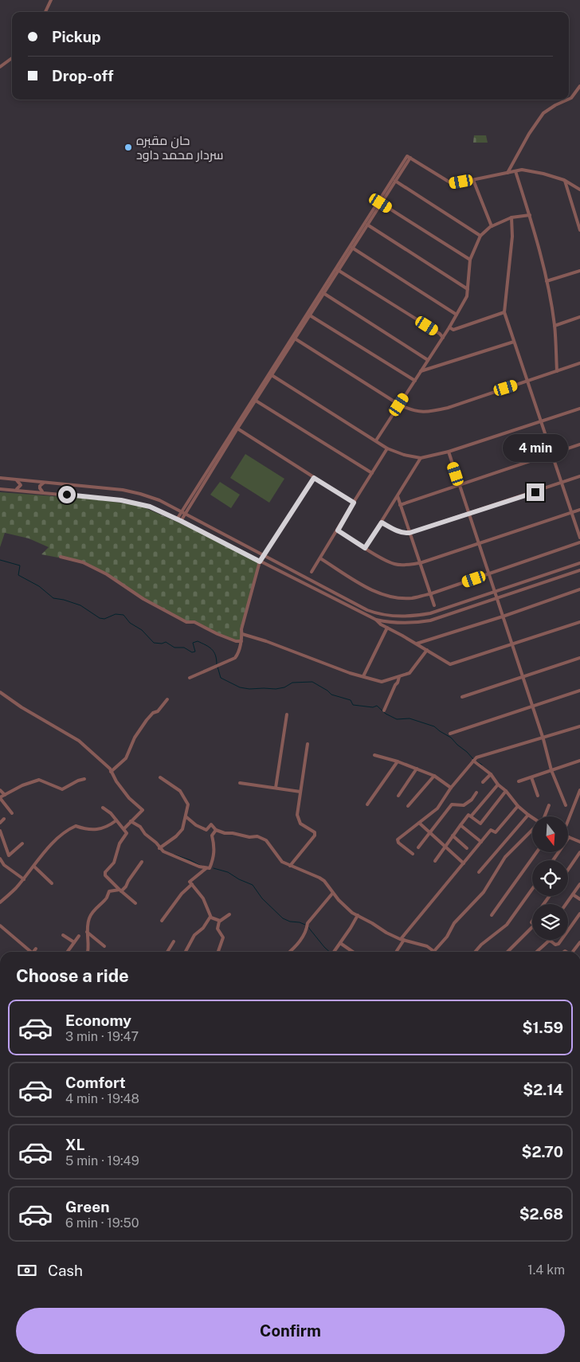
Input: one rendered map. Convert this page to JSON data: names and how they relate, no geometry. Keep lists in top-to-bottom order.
{
  "places": ["حان مقبره سردار محمد داود"],
  "north": "bottom",
  "page": {
    "banner": ["Pickup", "Drop-off"],
    "bubble": "4 min",
    "heading": "Choose a ride",
    "list": [
      {
        "name": "Economy",
        "note": "3 min · 19:47",
        "value": "$1.59"
      },
      {
        "name": "Comfort",
        "note": "4 min · 19:48",
        "value": "$2.14"
      },
      {
        "name": "XL",
        "note": "5 min · 19:49",
        "value": "$2.70"
      },
      {
        "name": "Green",
        "note": "6 min · 19:50",
        "value": "$2.68"
      }
    ],
    "pay": ["Cash", "1.4 km"],
    "buttons": "Confirm"
  }
}
